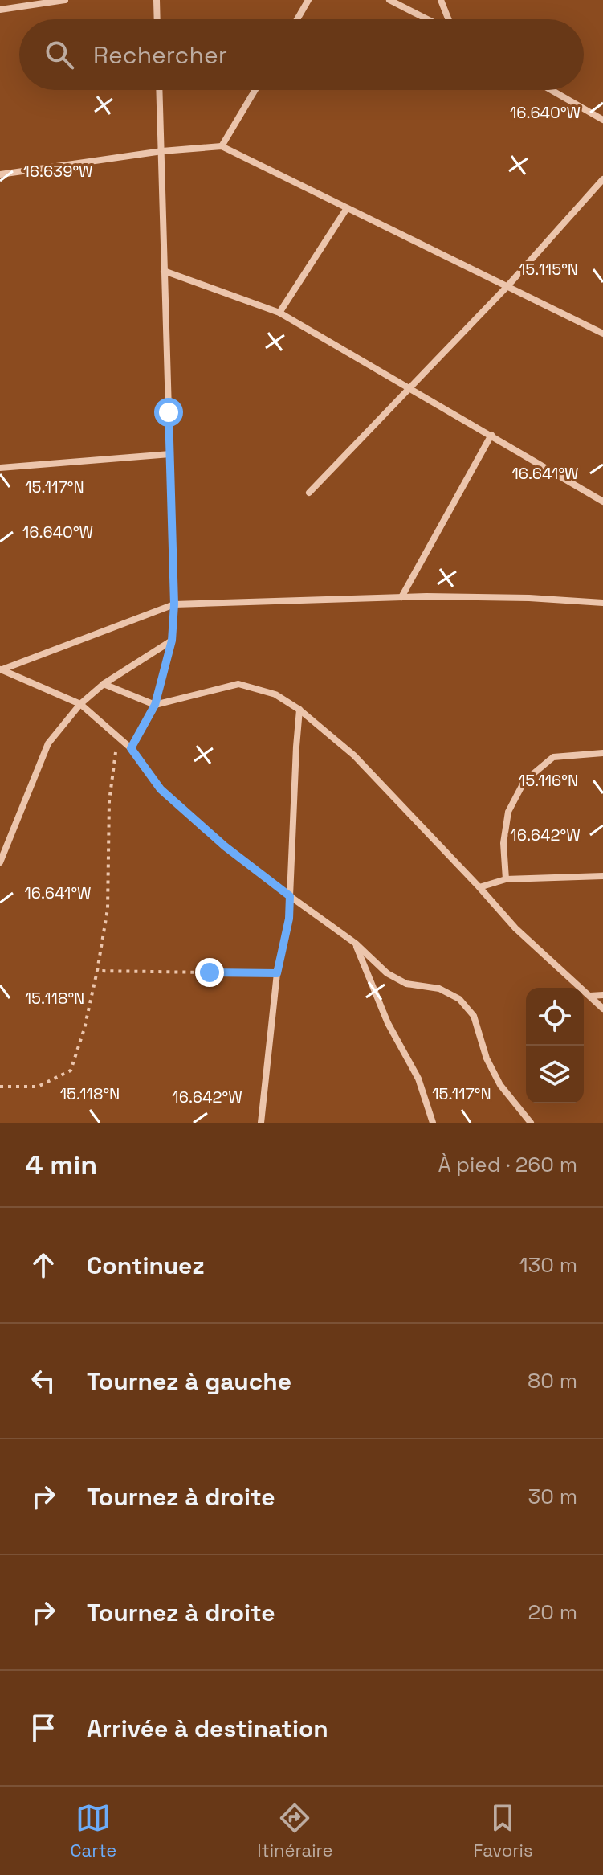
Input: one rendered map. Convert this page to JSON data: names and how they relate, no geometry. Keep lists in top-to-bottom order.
{
  "page": {
    "search": "Rechercher",
    "heading": ["4 min", "À pied · 260 m"],
    "list": [
      ["Continuez", "130 m"],
      ["Tournez à gauche", "80 m"],
      ["Tournez à droite", "30 m"],
      ["Tournez à droite", "20 m"],
      "Arrivée à destination"
    ],
    "nav": ["Carte", "Itinéraire", "Favoris"]
  },
  "coordinates": [
    "16.640°W",
    "16.639°W",
    "15.115°N",
    "16.641°W",
    "15.117°N",
    "15.116°N",
    "16.642°W",
    "15.118°N"
  ]
}
